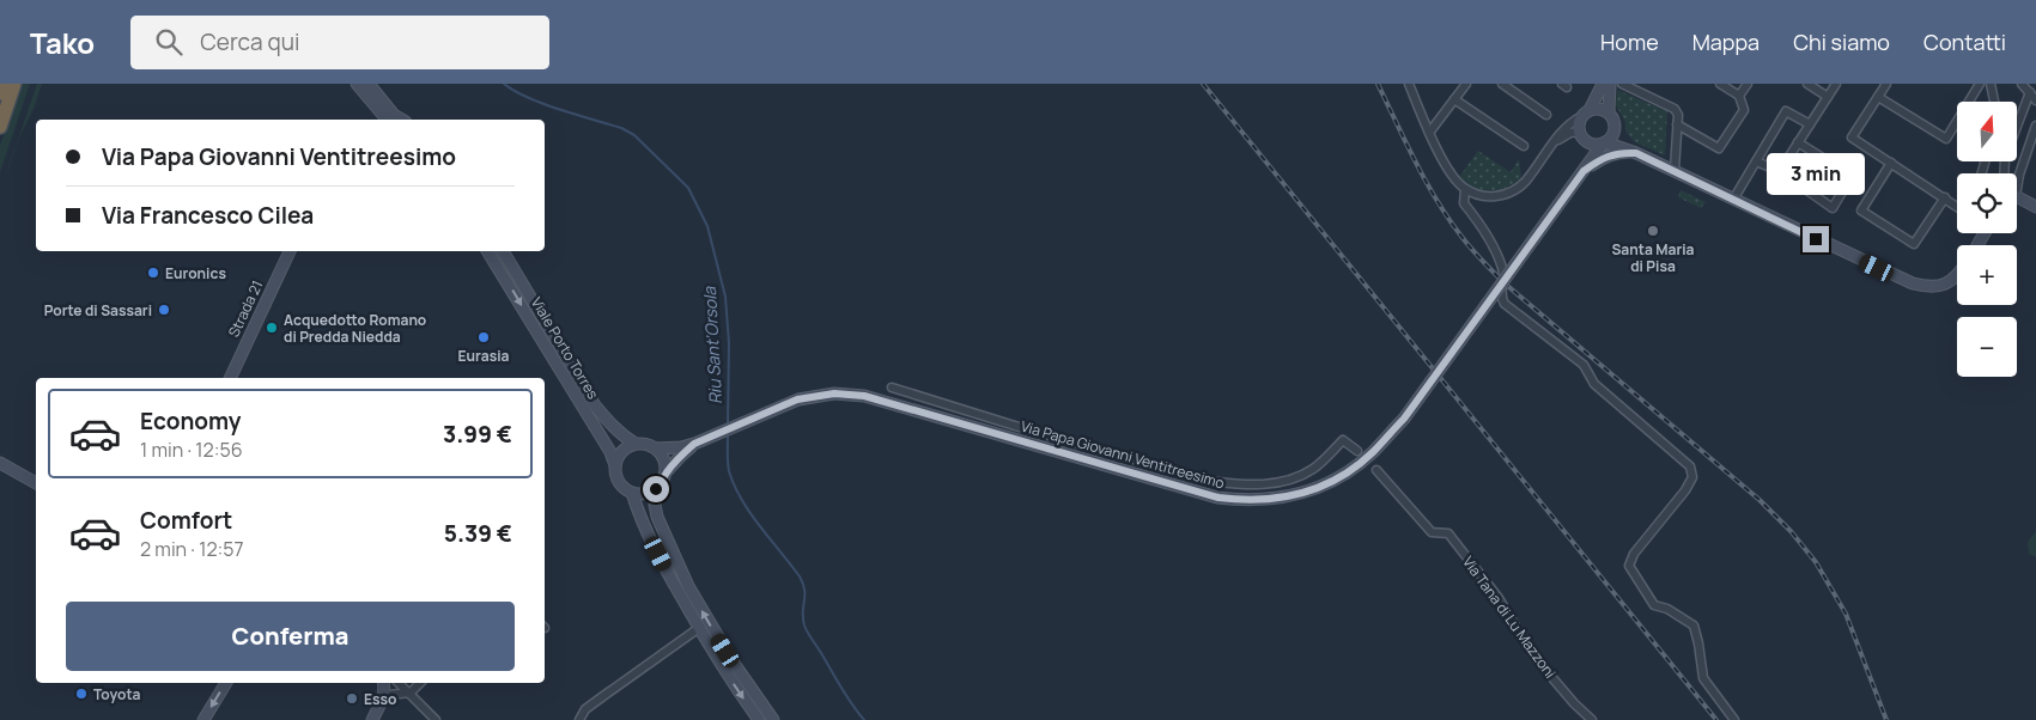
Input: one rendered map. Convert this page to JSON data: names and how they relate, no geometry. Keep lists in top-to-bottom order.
{
  "streets": {
    "main road": ["Strada 21", "Viale Porto Torres", "Via Papa Giovanni Ventitreesimo"],
    "street": ["Via Tana di Lu Mazzoni"]
  },
  "crossings": [
    ["Viale Porto Torres", "Via Papa Giovanni Ventitreesimo"]
  ],
  "water": ["Riu Sant'Orsola"],
  "places": [
    "Santa Maria di Pisa",
    "Euronics",
    "Porte di Sassari",
    "Acquedotto Romano di Predda Niedda",
    "Eurasia",
    "Toyota",
    "Esso"
  ],
  "north": "top",
  "page": {
    "header": "Tako",
    "search": "Cerca qui",
    "nav": [
      "Home",
      "Mappa",
      "Chi siamo",
      "Contatti"
    ],
    "map_buttons": ["+", "−"],
    "banner": ["Via Papa Giovanni Ventitreesimo", "Via Francesco Cilea"],
    "bubble": "3 min",
    "list": [
      {
        "name": "Economy",
        "note": "1 min · 12:56",
        "value": "3.99 €"
      },
      {
        "name": "Comfort",
        "note": "2 min · 12:57",
        "value": "5.39 €"
      }
    ],
    "buttons": "Conferma"
  }
}
